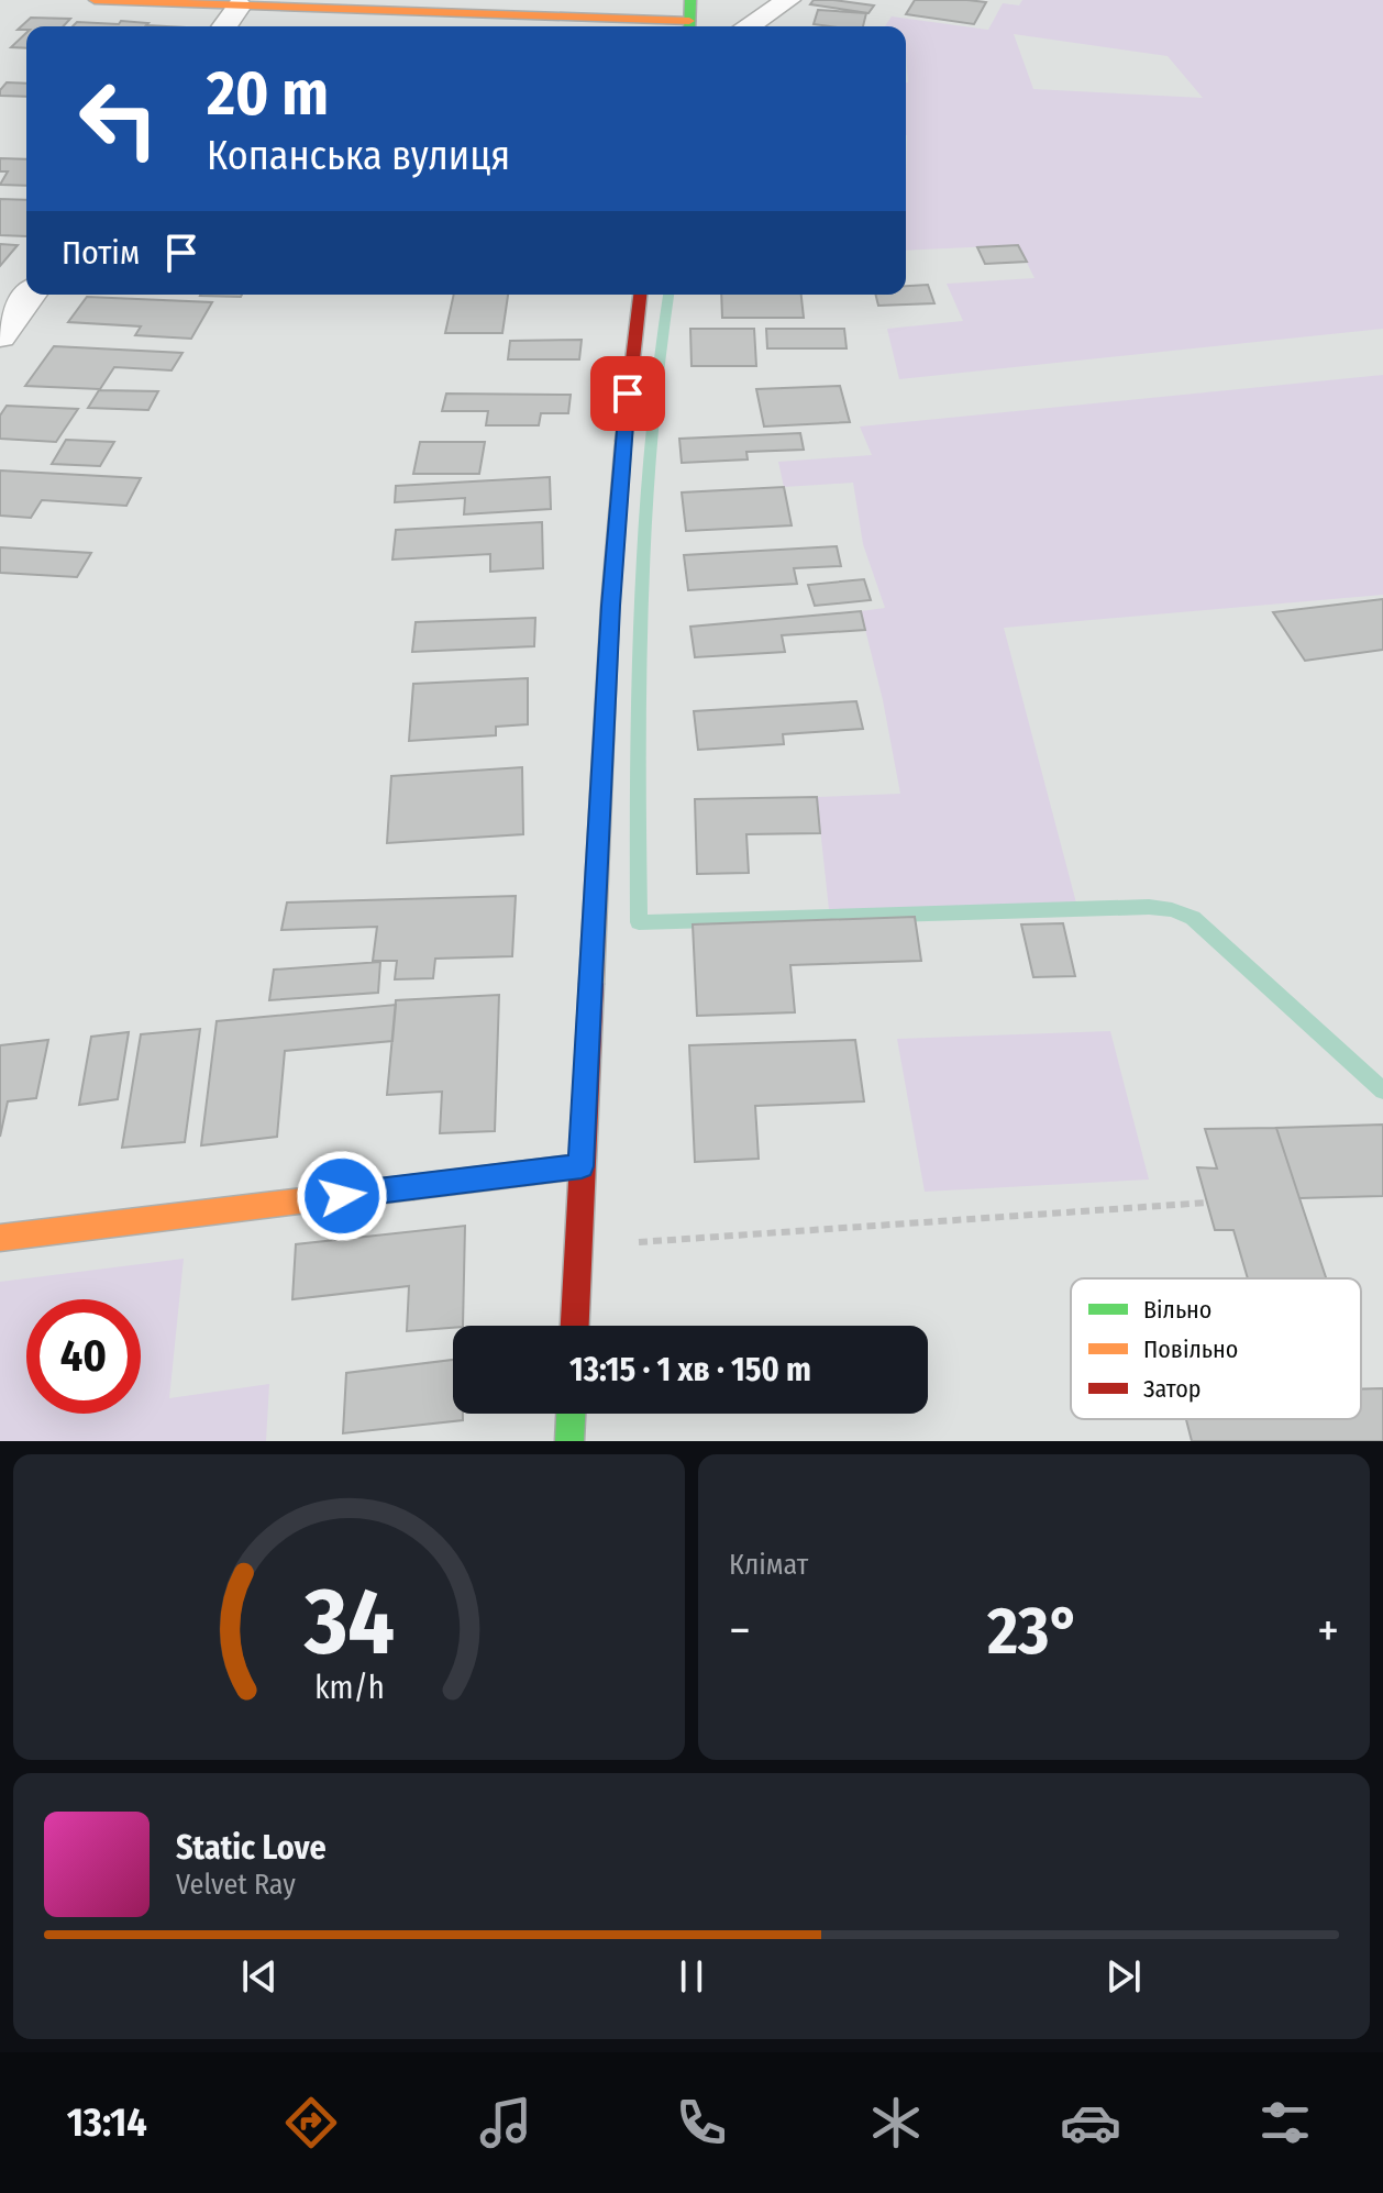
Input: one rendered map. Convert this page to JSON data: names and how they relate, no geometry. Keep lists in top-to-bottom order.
{
  "legend": ["Вільно", "Повільно", "Затор"],
  "page": {
    "turn": ["20 m", "Копанська вулиця"],
    "then": "Потім",
    "limit": "40",
    "trip": "13:15 · 1 хв · 150 m",
    "tile": "Клімат",
    "heat": ["−", "23°", "+"],
    "song": ["Static Love", "Velvet Ray"],
    "tabs": "13:14",
    "gauge": ["34", "km/h"]
  }
}
